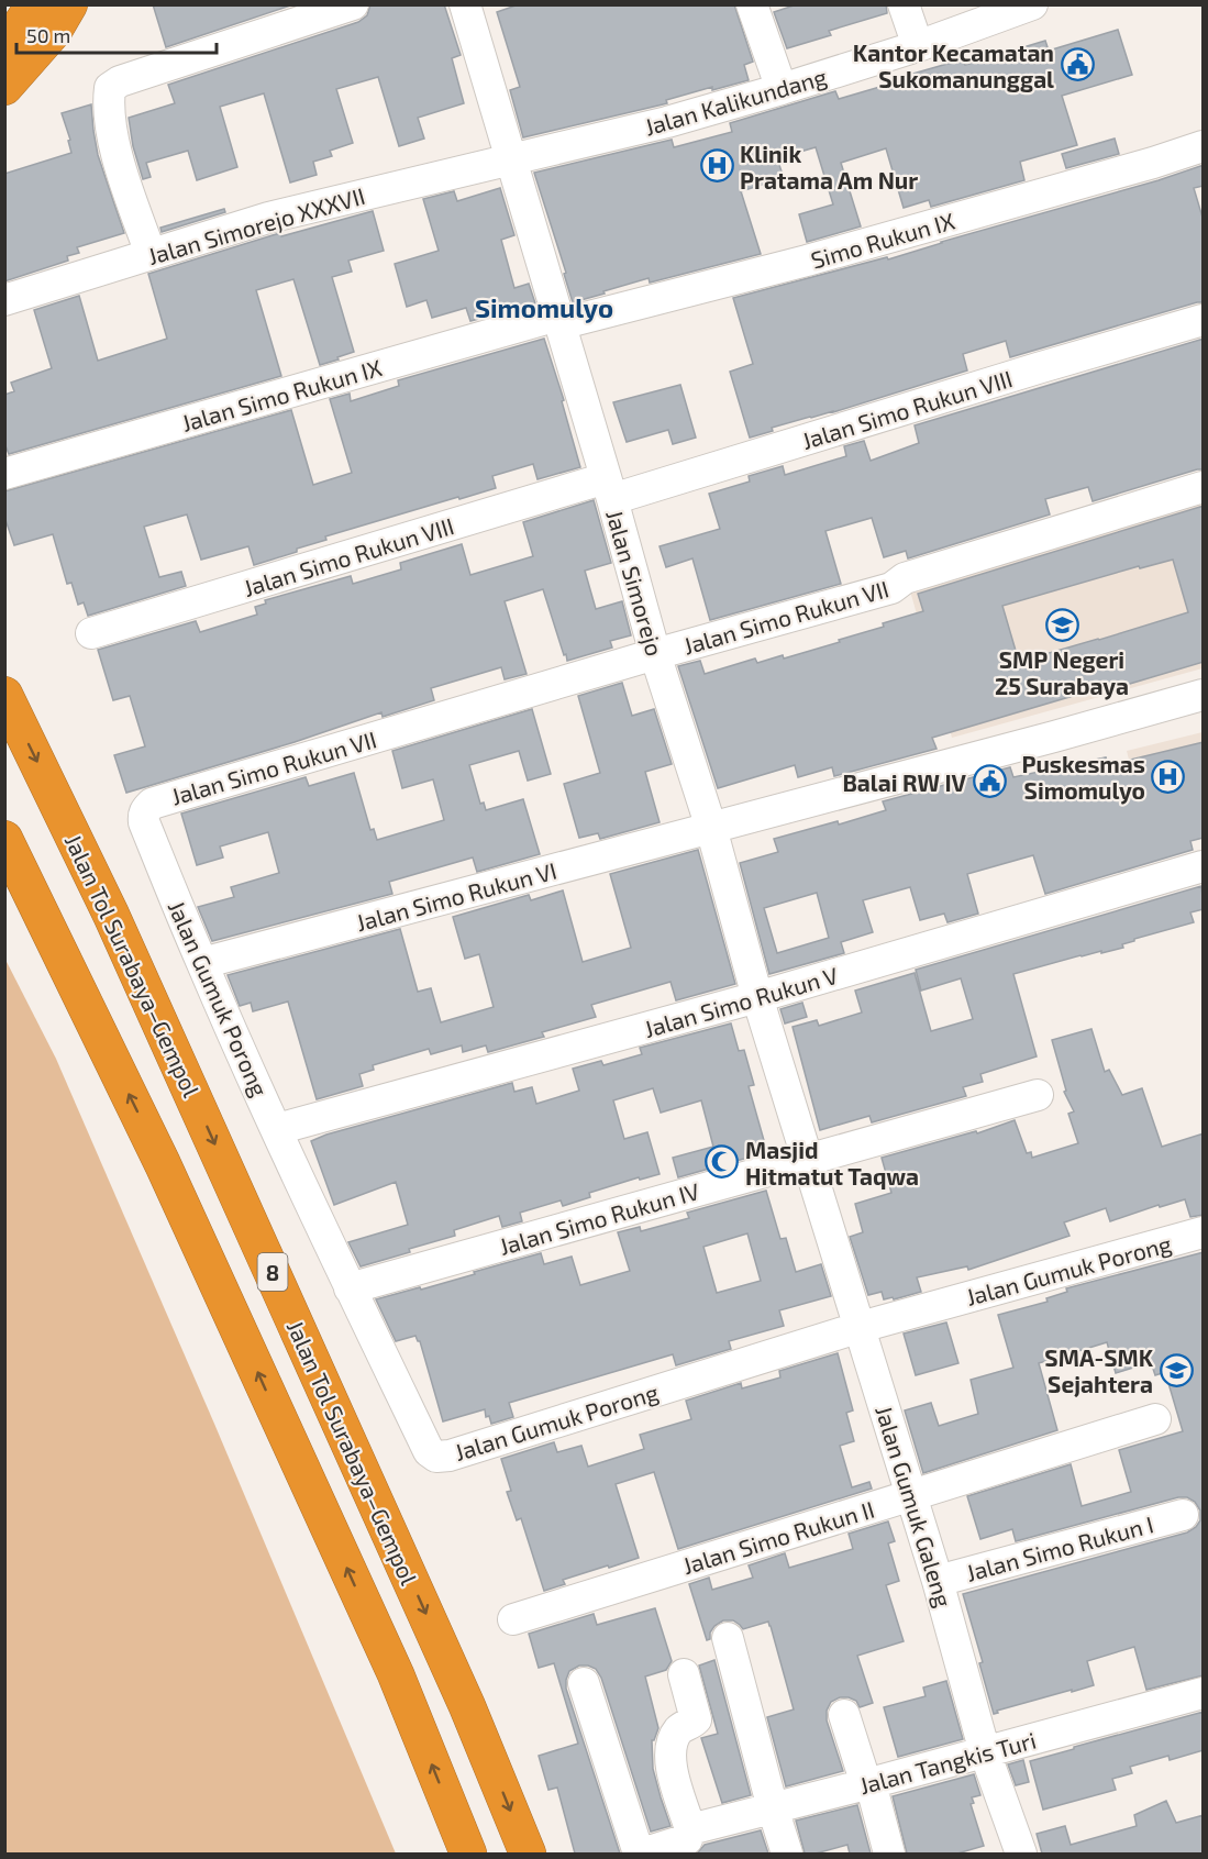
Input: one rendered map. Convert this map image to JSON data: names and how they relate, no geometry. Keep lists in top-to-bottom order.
{
  "streets": {
    "highway": ["Jalan Tol Surabaya–Gempol", "8"],
    "street": [
      "Jalan Kalikundang",
      "Jalan Simorejo XXXVII",
      "Simo Rukun IX",
      "Jalan Simo Rukun IX",
      "Jalan Simo Rukun VIII",
      "Jalan Simorejo",
      "Jalan Simo Rukun VII",
      "Jalan Simo Rukun VI",
      "Jalan Gumuk Porong",
      "Jalan Simo Rukun V",
      "Jalan Simo Rukun IV",
      "Jalan Gumuk Galeng",
      "Jalan Simo Rukun II",
      "Jalan Simo Rukun I",
      "Jalan Tangkis Turi"
    ]
  },
  "crossings": [
    ["Jalan Kalikundang", "Jalan Simorejo XXXVII"],
    ["Jalan Kalikundang", "Jalan Simorejo"],
    ["Jalan Simorejo XXXVII", "Jalan Simorejo"],
    ["Simo Rukun IX", "Jalan Simo Rukun IX"],
    ["Simo Rukun IX", "Jalan Simorejo"],
    ["Jalan Simo Rukun IX", "Jalan Simorejo"],
    ["Jalan Simo Rukun VIII", "Jalan Simorejo"],
    ["Jalan Simorejo", "Jalan Simo Rukun VII"],
    ["Jalan Simorejo", "Jalan Simo Rukun VI"],
    ["Jalan Simorejo", "Jalan Simo Rukun V"],
    ["Jalan Simorejo", "Jalan Simo Rukun IV"],
    ["Jalan Simorejo", "Jalan Gumuk Galeng"],
    ["Jalan Simo Rukun VII", "Jalan Gumuk Porong"],
    ["Jalan Simo Rukun VI", "Jalan Gumuk Porong"],
    ["Jalan Gumuk Porong", "Jalan Simo Rukun V"],
    ["Jalan Gumuk Porong", "Jalan Simo Rukun IV"],
    ["Jalan Gumuk Porong", "Jalan Gumuk Galeng"],
    ["Jalan Simo Rukun IV", "Jalan Gumuk Galeng"],
    ["Jalan Gumuk Galeng", "Jalan Simo Rukun II"],
    ["Jalan Gumuk Galeng", "Jalan Simo Rukun I"],
    ["Jalan Gumuk Galeng", "Jalan Tangkis Turi"]
  ],
  "districts": ["Simomulyo"],
  "places": {
    "public building": ["Kantor Kecamatan Sukomanunggal", "Balai RW IV"],
    "hospital": ["Klinik Pratama Am Nur", "Puskesmas Simomulyo"],
    "school or university": ["SMP Negeri 25 Surabaya", "SMA-SMK Sejahtera"],
    "mosque": ["Masjid Hitmatut Taqwa"]
  },
  "scale_bar": "50 m"
}
